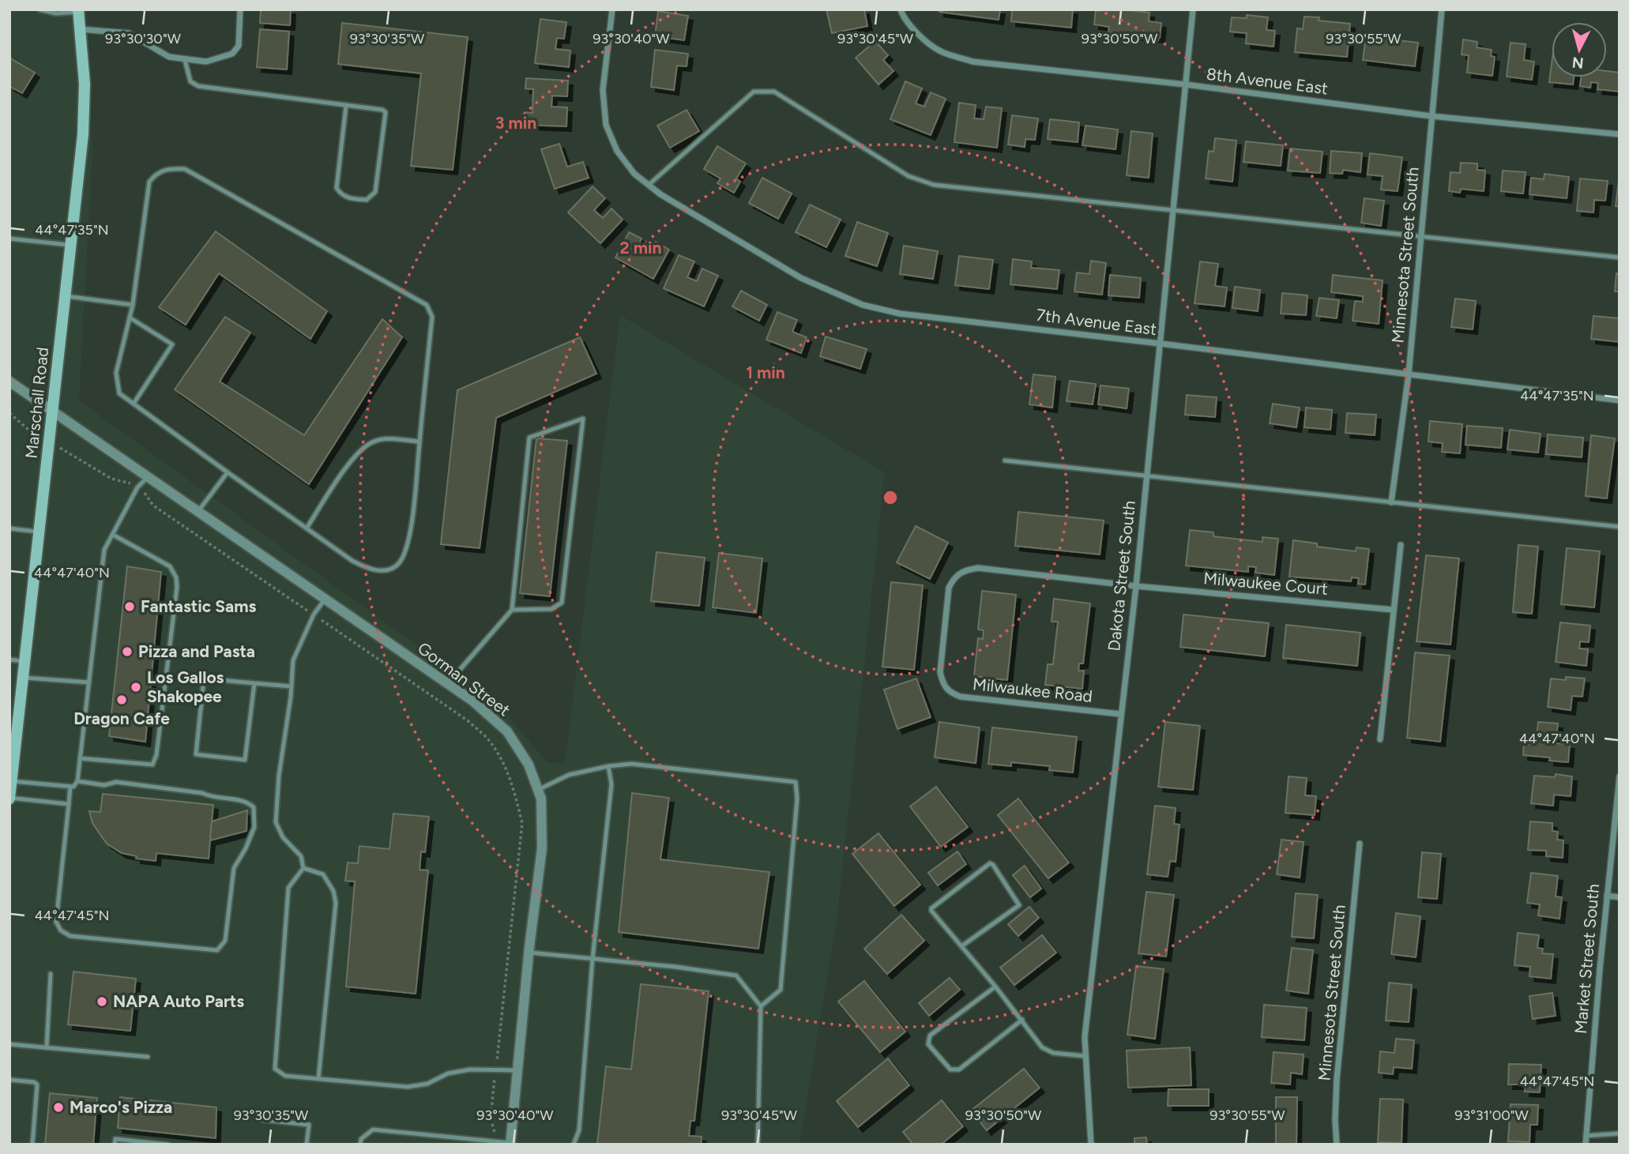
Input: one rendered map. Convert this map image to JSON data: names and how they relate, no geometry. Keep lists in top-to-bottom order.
{
  "streets": {
    "main road": ["Marschall Road"],
    "street": [
      "8th Avenue East",
      "Minnesota Street South",
      "7th Avenue East",
      "Dakota Street South",
      "Milwaukee Court",
      "Gorman Street",
      "Milwaukee Road",
      "Market Street South"
    ]
  },
  "crossings": [
    ["8th Avenue East", "Minnesota Street South"],
    ["8th Avenue East", "Dakota Street South"],
    ["Minnesota Street South", "7th Avenue East"],
    ["7th Avenue East", "Dakota Street South"],
    ["Marschall Road", "Gorman Street"],
    ["Dakota Street South", "Milwaukee Court"],
    ["Dakota Street South", "Milwaukee Road"],
    ["Milwaukee Court", "Milwaukee Road"]
  ],
  "places": [
    "Fantastic Sams",
    "Pizza and Pasta",
    "Los Gallos Shakopee",
    "Dragon Cafe",
    "NAPA Auto Parts",
    "Marco's Pizza"
  ],
  "north": "bottom",
  "coordinates": [
    "93°30'30\"W",
    "93°30'35\"W",
    "93°30'40\"W",
    "93°30'45\"W",
    "93°30'50\"W",
    "93°30'55\"W",
    "44°47'35\"N",
    "44°47'40\"N",
    "44°47'45\"N",
    "93°31'00\"W"
  ],
  "rings": ["3 min", "2 min", "1 min"]
}
